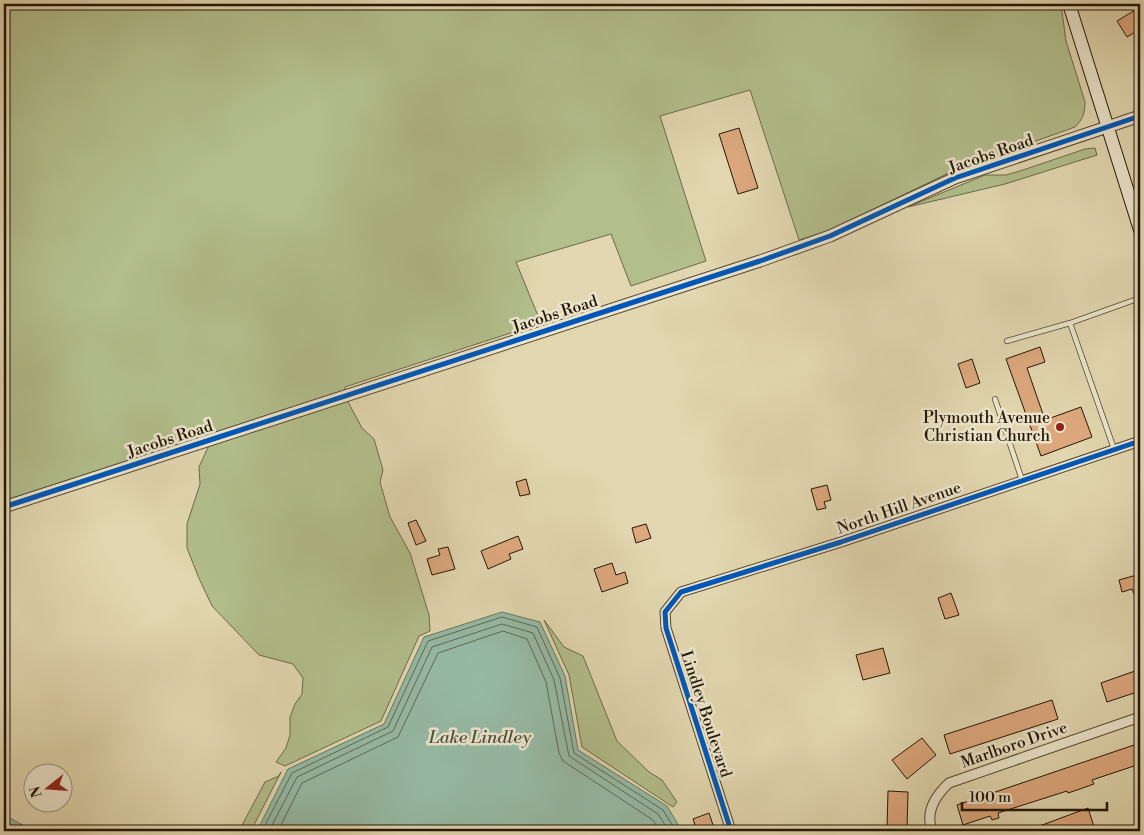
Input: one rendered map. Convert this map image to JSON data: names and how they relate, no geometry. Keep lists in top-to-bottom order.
{
  "streets": {
    "street": [
      "Jacobs Road",
      "North Hill Avenue",
      "Lindley Boulevard",
      "Marlboro Drive"
    ]
  },
  "crossings": [
    ["North Hill Avenue", "Lindley Boulevard"]
  ],
  "water": ["Lake Lindley"],
  "places": ["Plymouth Avenue Christian Church"],
  "scale_bar": "100 m",
  "north": "left"
}
